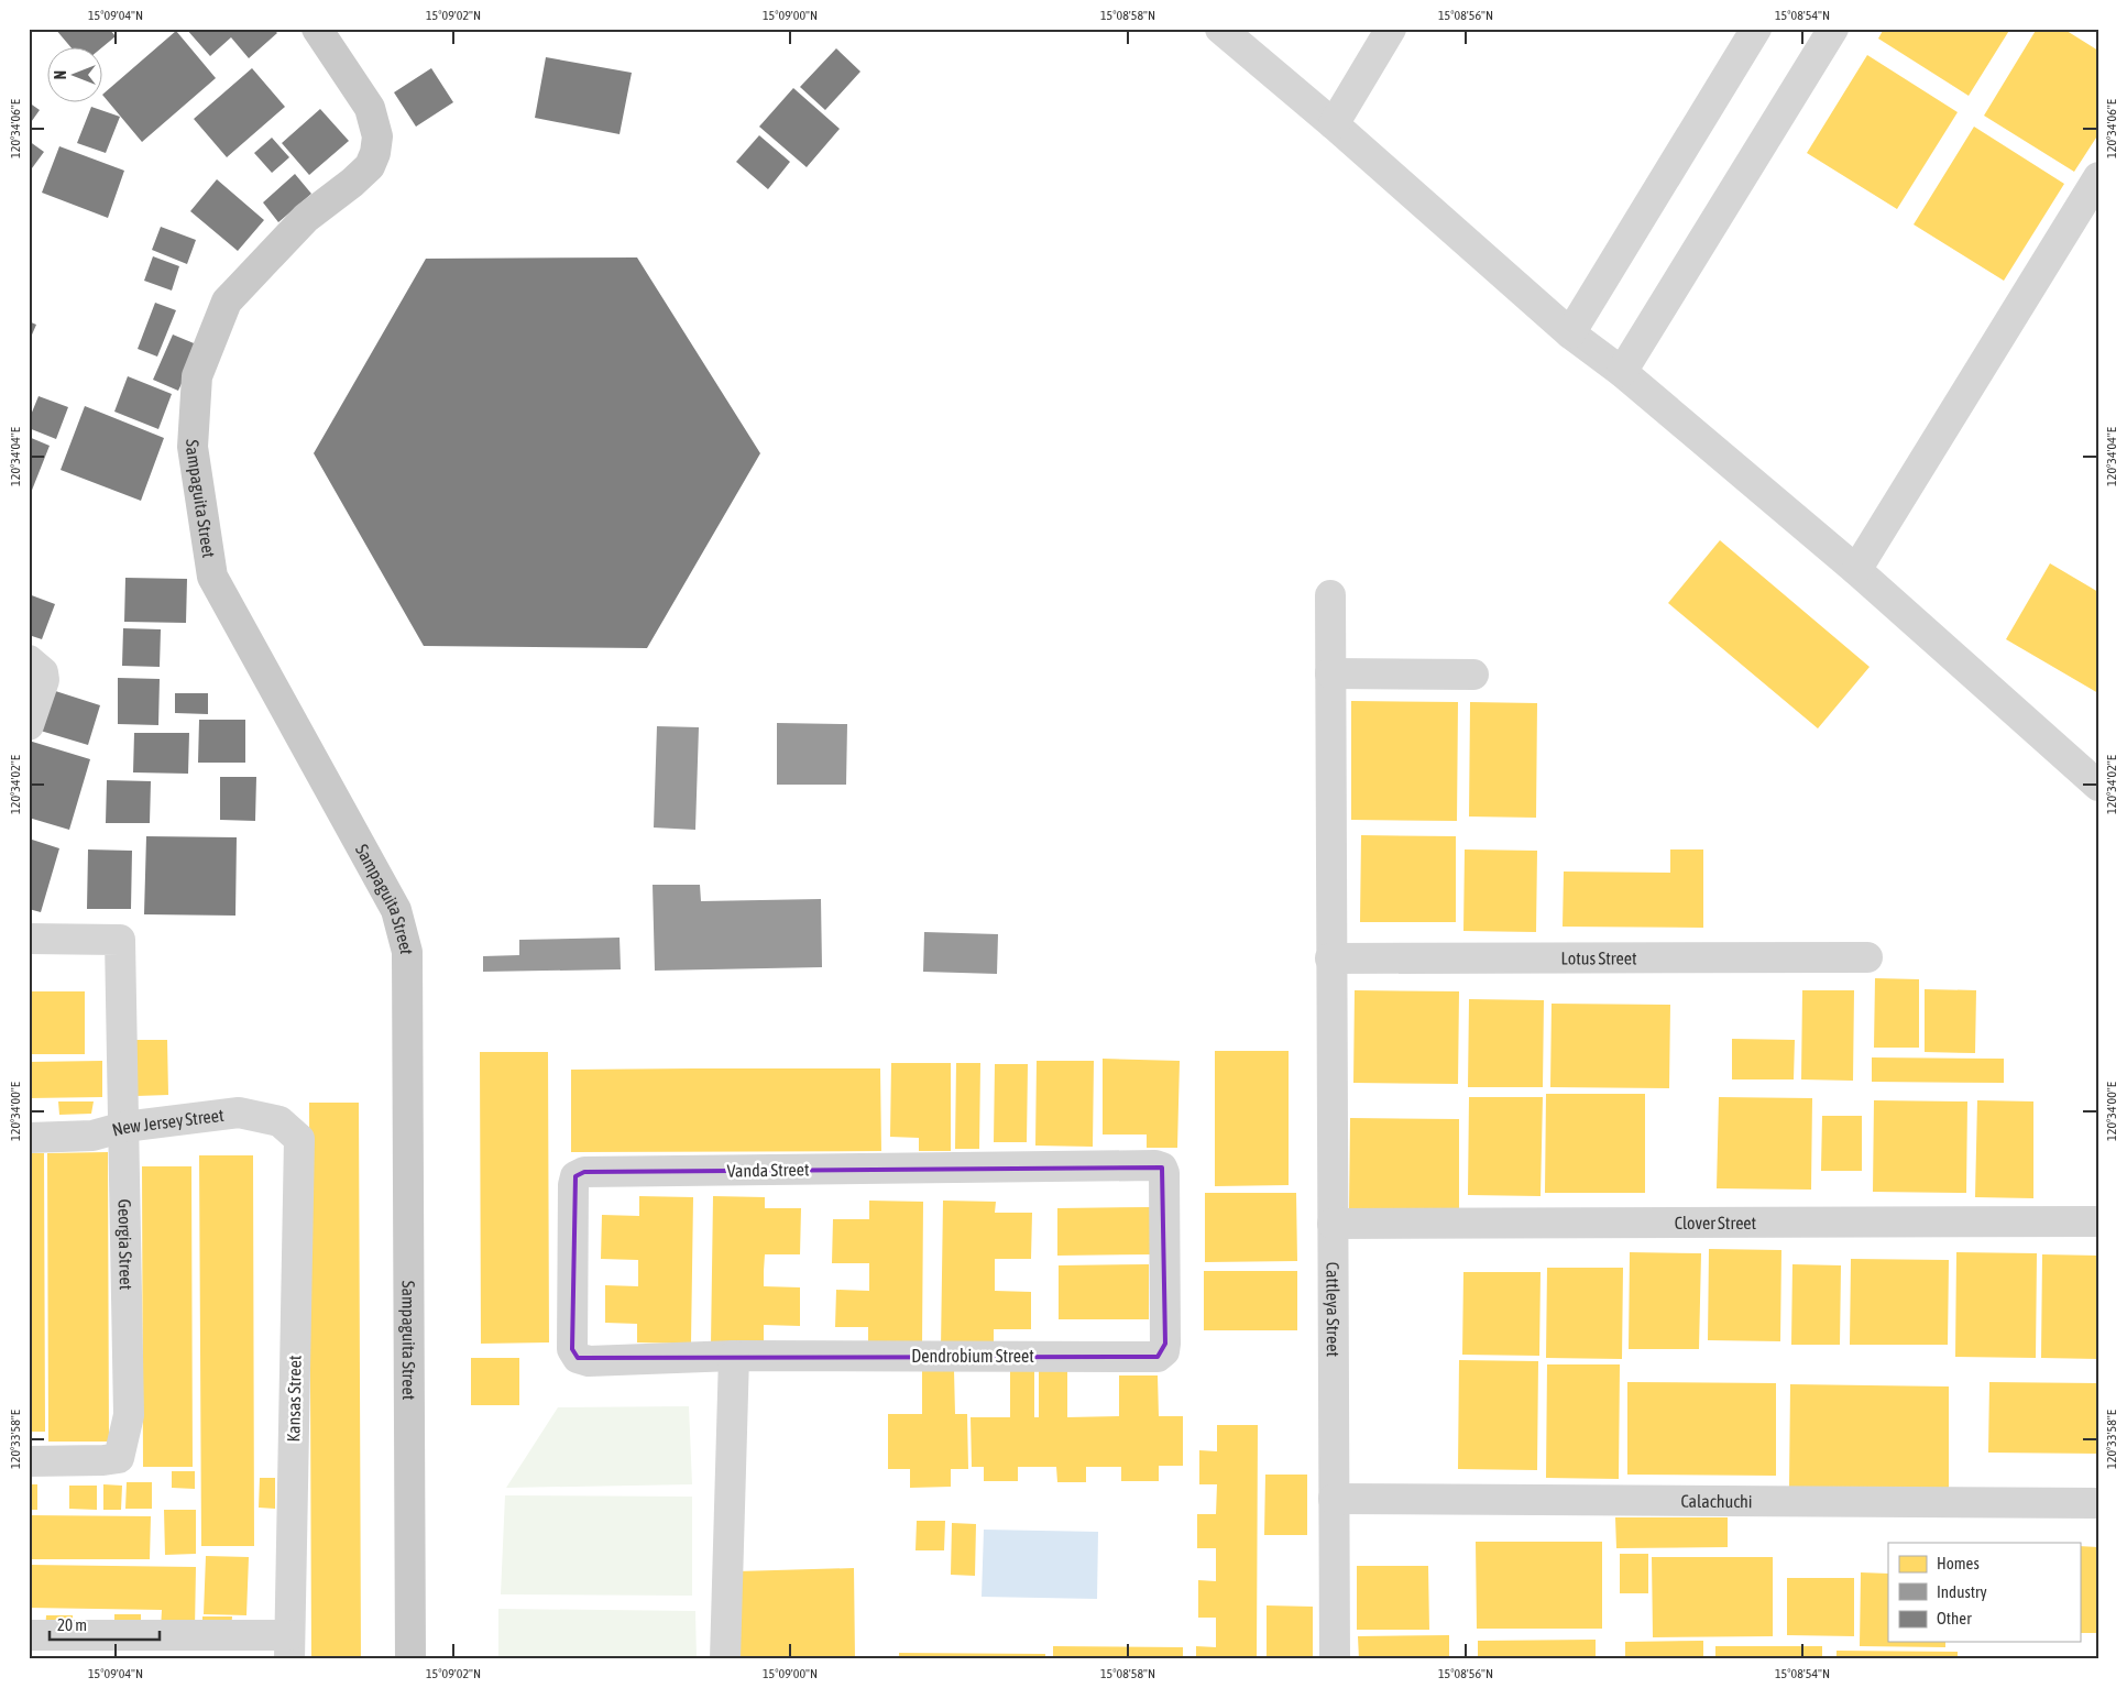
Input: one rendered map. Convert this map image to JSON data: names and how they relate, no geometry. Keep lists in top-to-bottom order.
{
  "streets": {
    "main road": ["Sampaguita Street"],
    "street": [
      "Lotus Street",
      "New Jersey Street",
      "Vanda Street",
      "Clover Street",
      "Georgia Street",
      "Cattleya Street",
      "Dendrobium Street",
      "Kansas Street",
      "Calachuchi"
    ]
  },
  "crossings": [
    ["Lotus Street", "Cattleya Street"],
    ["New Jersey Street", "Georgia Street"],
    ["New Jersey Street", "Kansas Street"],
    ["Vanda Street", "Dendrobium Street"],
    ["Clover Street", "Cattleya Street"],
    ["Cattleya Street", "Calachuchi"]
  ],
  "legend": ["Homes", "Industry", "Other"],
  "scale_bar": "20 m",
  "north": "left",
  "coordinates": [
    "15°09'04\"N",
    "15°09'02\"N",
    "15°09'00\"N",
    "15°08'58\"N",
    "15°08'56\"N",
    "15°08'54\"N",
    "120°34'06\"E",
    "120°34'04\"E",
    "120°34'02\"E",
    "120°34'00\"E",
    "120°33'58\"E"
  ]
}
